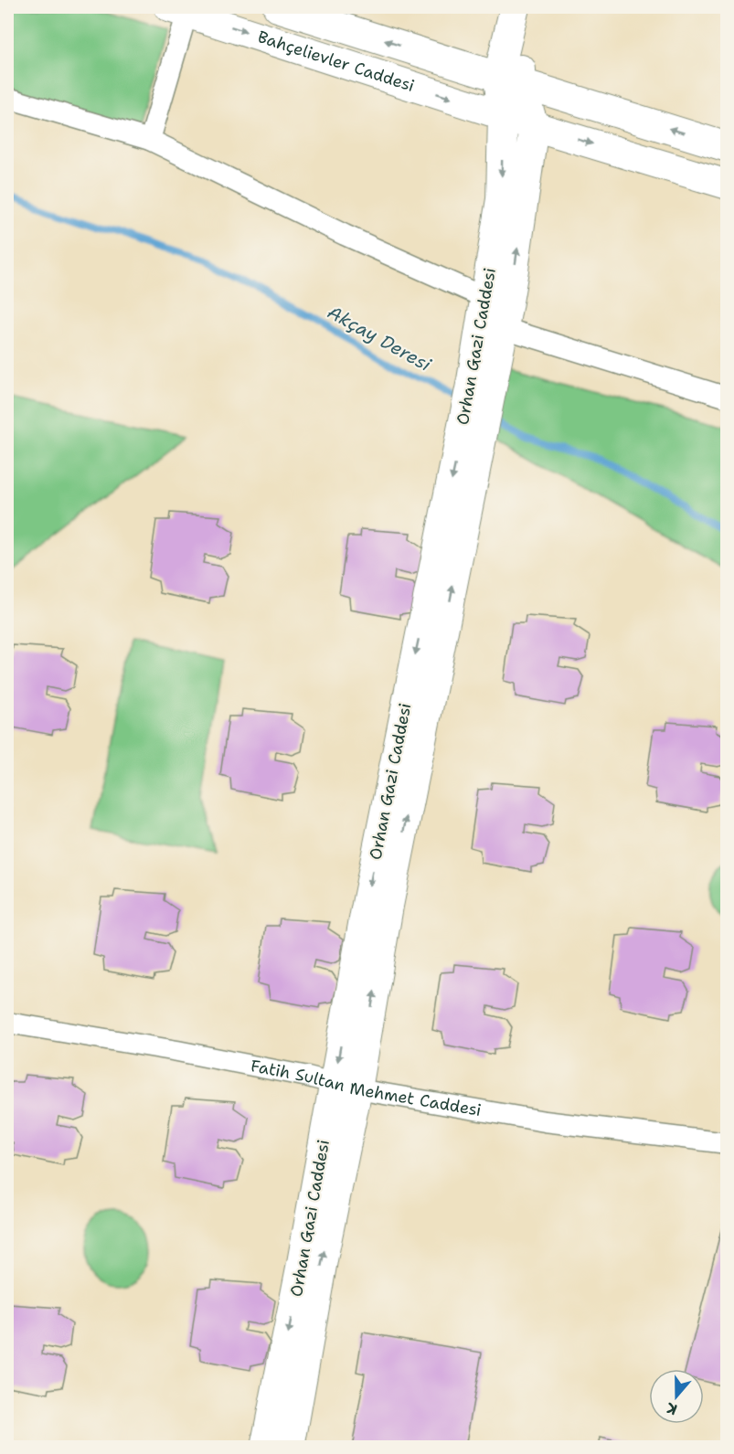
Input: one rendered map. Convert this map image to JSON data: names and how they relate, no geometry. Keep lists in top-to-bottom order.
{
  "streets": {
    "street": ["Bahçelievler Caddesi", "Orhan Gazi Caddesi", "Fatih Sultan Mehmet Caddesi"]
  },
  "crossings": [
    ["Bahçelievler Caddesi", "Orhan Gazi Caddesi"],
    ["Orhan Gazi Caddesi", "Fatih Sultan Mehmet Caddesi"]
  ],
  "water": ["Akçay Deresi"],
  "north": "bottom"
}
